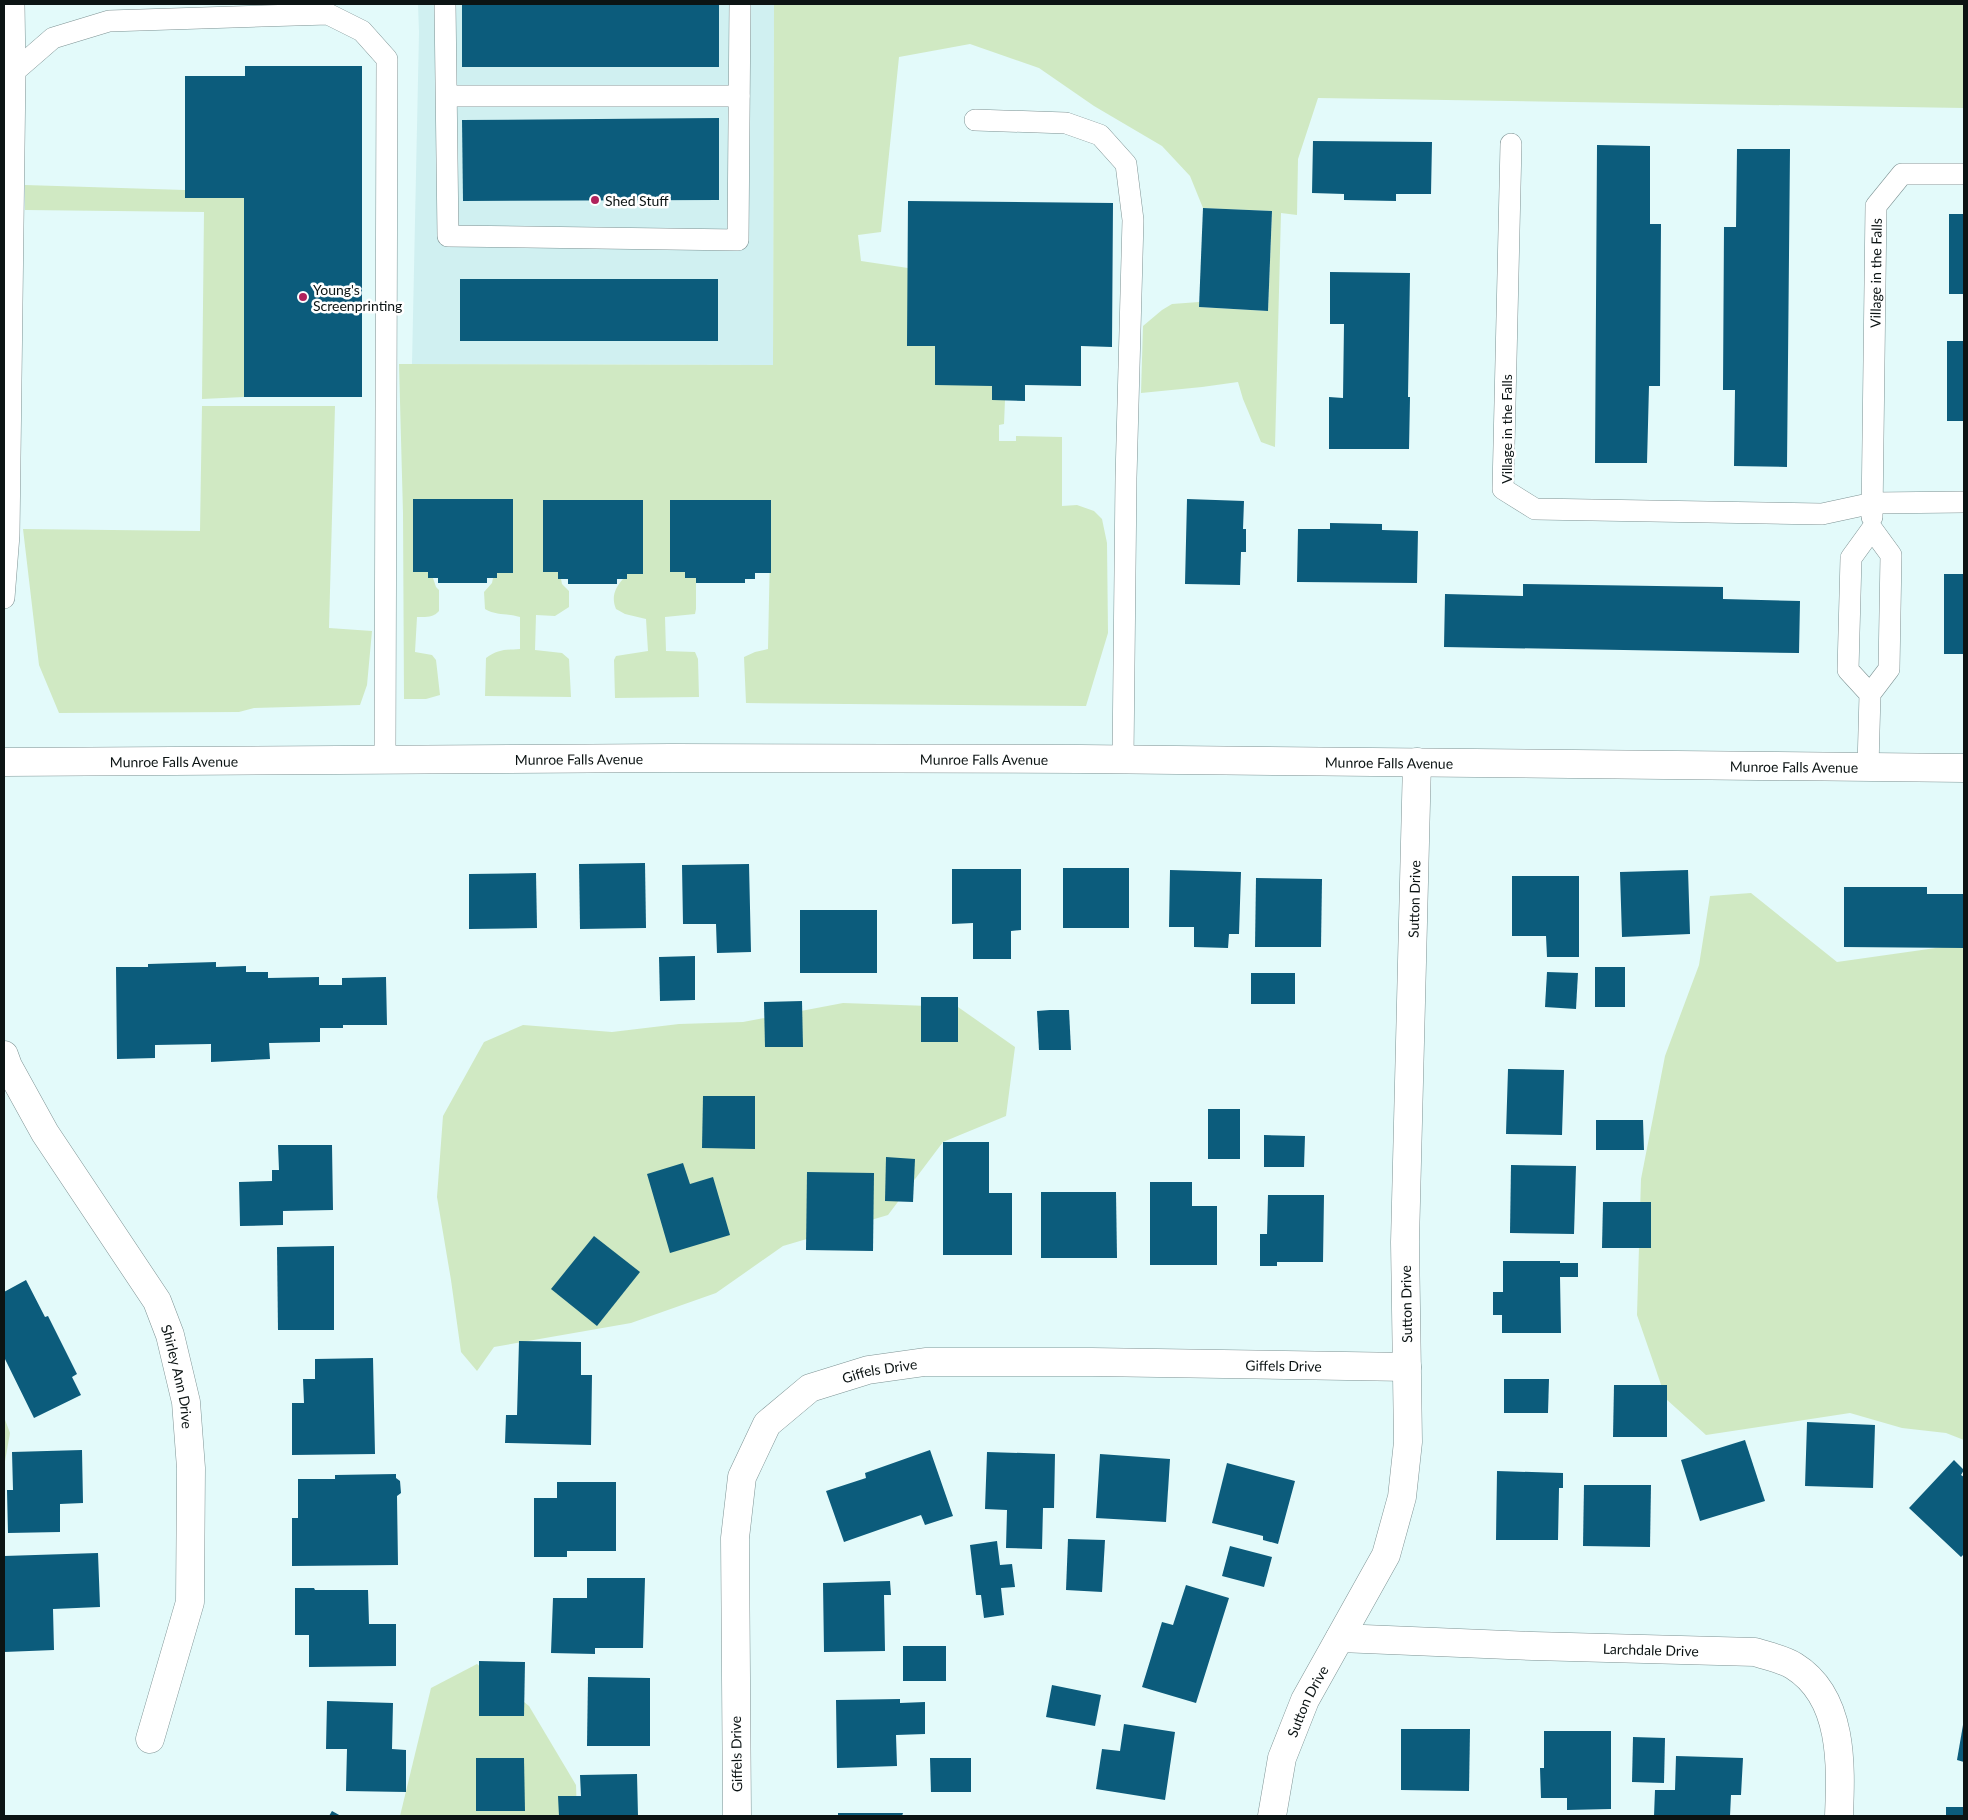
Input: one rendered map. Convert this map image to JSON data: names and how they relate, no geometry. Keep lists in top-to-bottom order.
{
  "streets": {
    "street": [
      "Munroe Falls Avenue",
      "Sutton Drive",
      "Giffels Drive",
      "Shirley Ann Drive",
      "Larchdale Drive"
    ],
    "lane": ["Village in the Falls"]
  },
  "crossings": [
    ["Munroe Falls Avenue", "Sutton Drive"],
    ["Sutton Drive", "Giffels Drive"],
    ["Sutton Drive", "Larchdale Drive"]
  ],
  "places": ["Shed Stuff", "Young's Screenprinting"]
}
